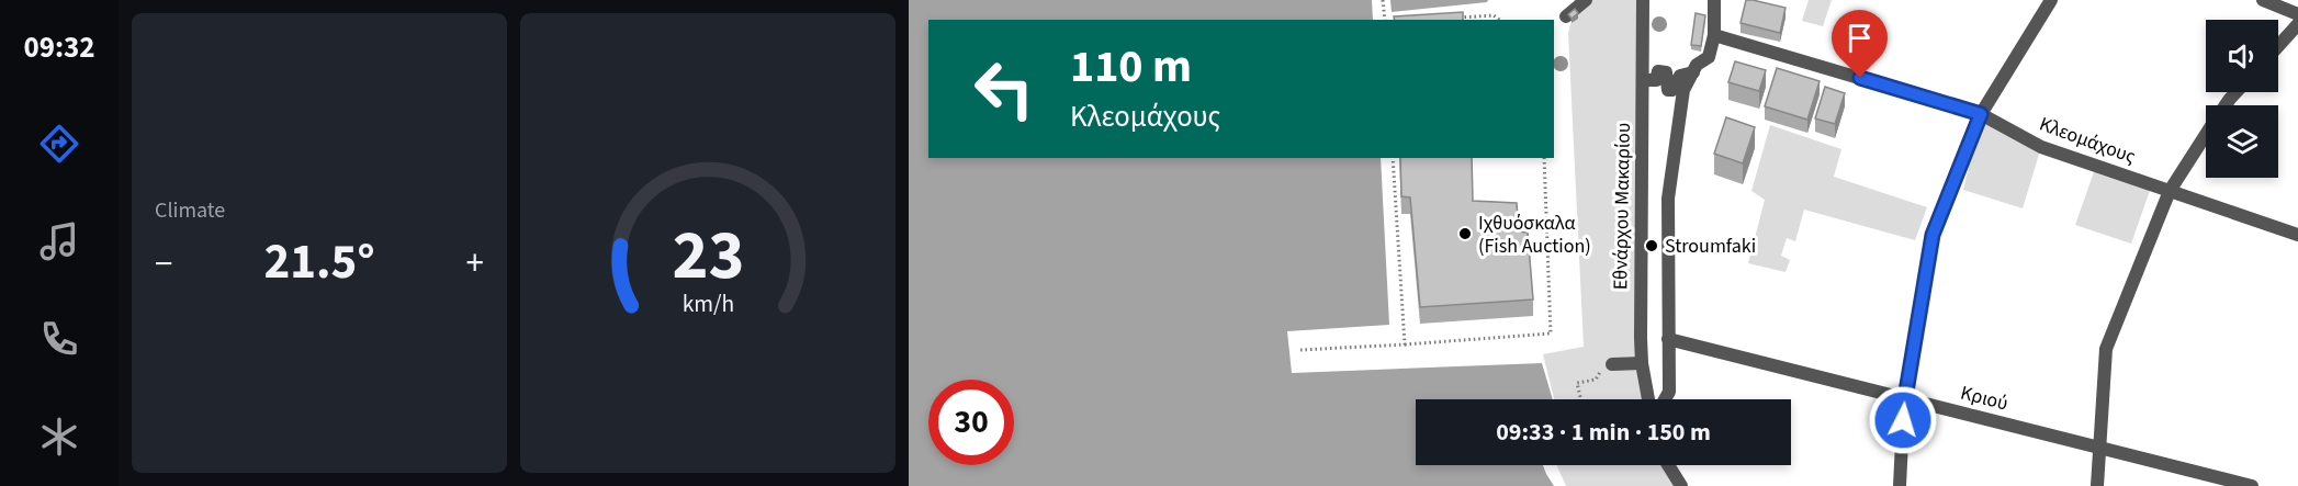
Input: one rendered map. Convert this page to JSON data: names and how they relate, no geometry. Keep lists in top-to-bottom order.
{
  "streets": {
    "street": ["Κλεομάχους", "Εθνάρχου Μακαρίου", "Κριού"]
  },
  "places": ["Ιχθυόσκαλα (Fish Auction)", "Stroumfaki"],
  "page": {
    "tabs": "09:32",
    "tile": "Climate",
    "turn": ["110 m", "Κλεομάχους"],
    "heat": ["−", "21.5°", "+"],
    "limit": "30",
    "trip": "09:33 · 1 min · 150 m",
    "gauge": ["23", "km/h"]
  }
}
